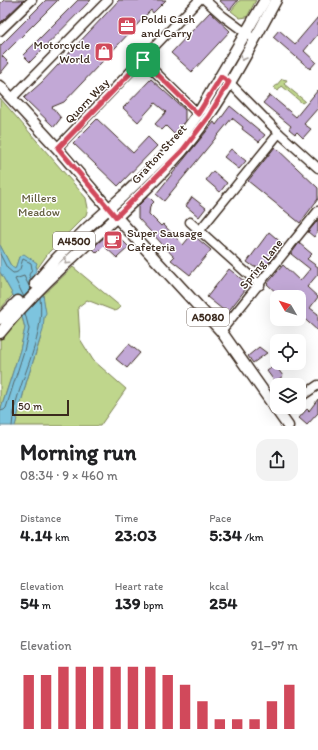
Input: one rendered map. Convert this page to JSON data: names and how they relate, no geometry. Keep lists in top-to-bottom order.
{
  "streets": {
    "main road": ["Grafton Street", "A4500", "A5080"],
    "street": ["Quorn Way", "Spring Lane"]
  },
  "crossings": [
    ["Quorn Way", "A5080"],
    ["Grafton Street", "A4500"],
    ["Grafton Street", "A5080"],
    ["A4500", "A5080"],
    ["Spring Lane", "A5080"]
  ],
  "parks": ["Millers Meadow"],
  "places": {
    "office": ["Poldi Cash and Carry"],
    "shop": ["Motorcycle World"],
    "cafe": ["Super Sausage Cafeteria"]
  },
  "scale_bar": "50 m",
  "north": "top left",
  "page": {
    "scale": "50 m",
    "heading": ["Morning run", "08:34 · 9 × 460 m"],
    "stats": [
      ["Distance", "4.14 km"],
      ["Time", "23:03"],
      ["Pace", "5:34 /km"],
      ["Elevation", "54 m"],
      ["Heart rate", "139 bpm"],
      ["kcal", "254"]
    ],
    "chart": ["Elevation", "91–97 m"]
  }
}
